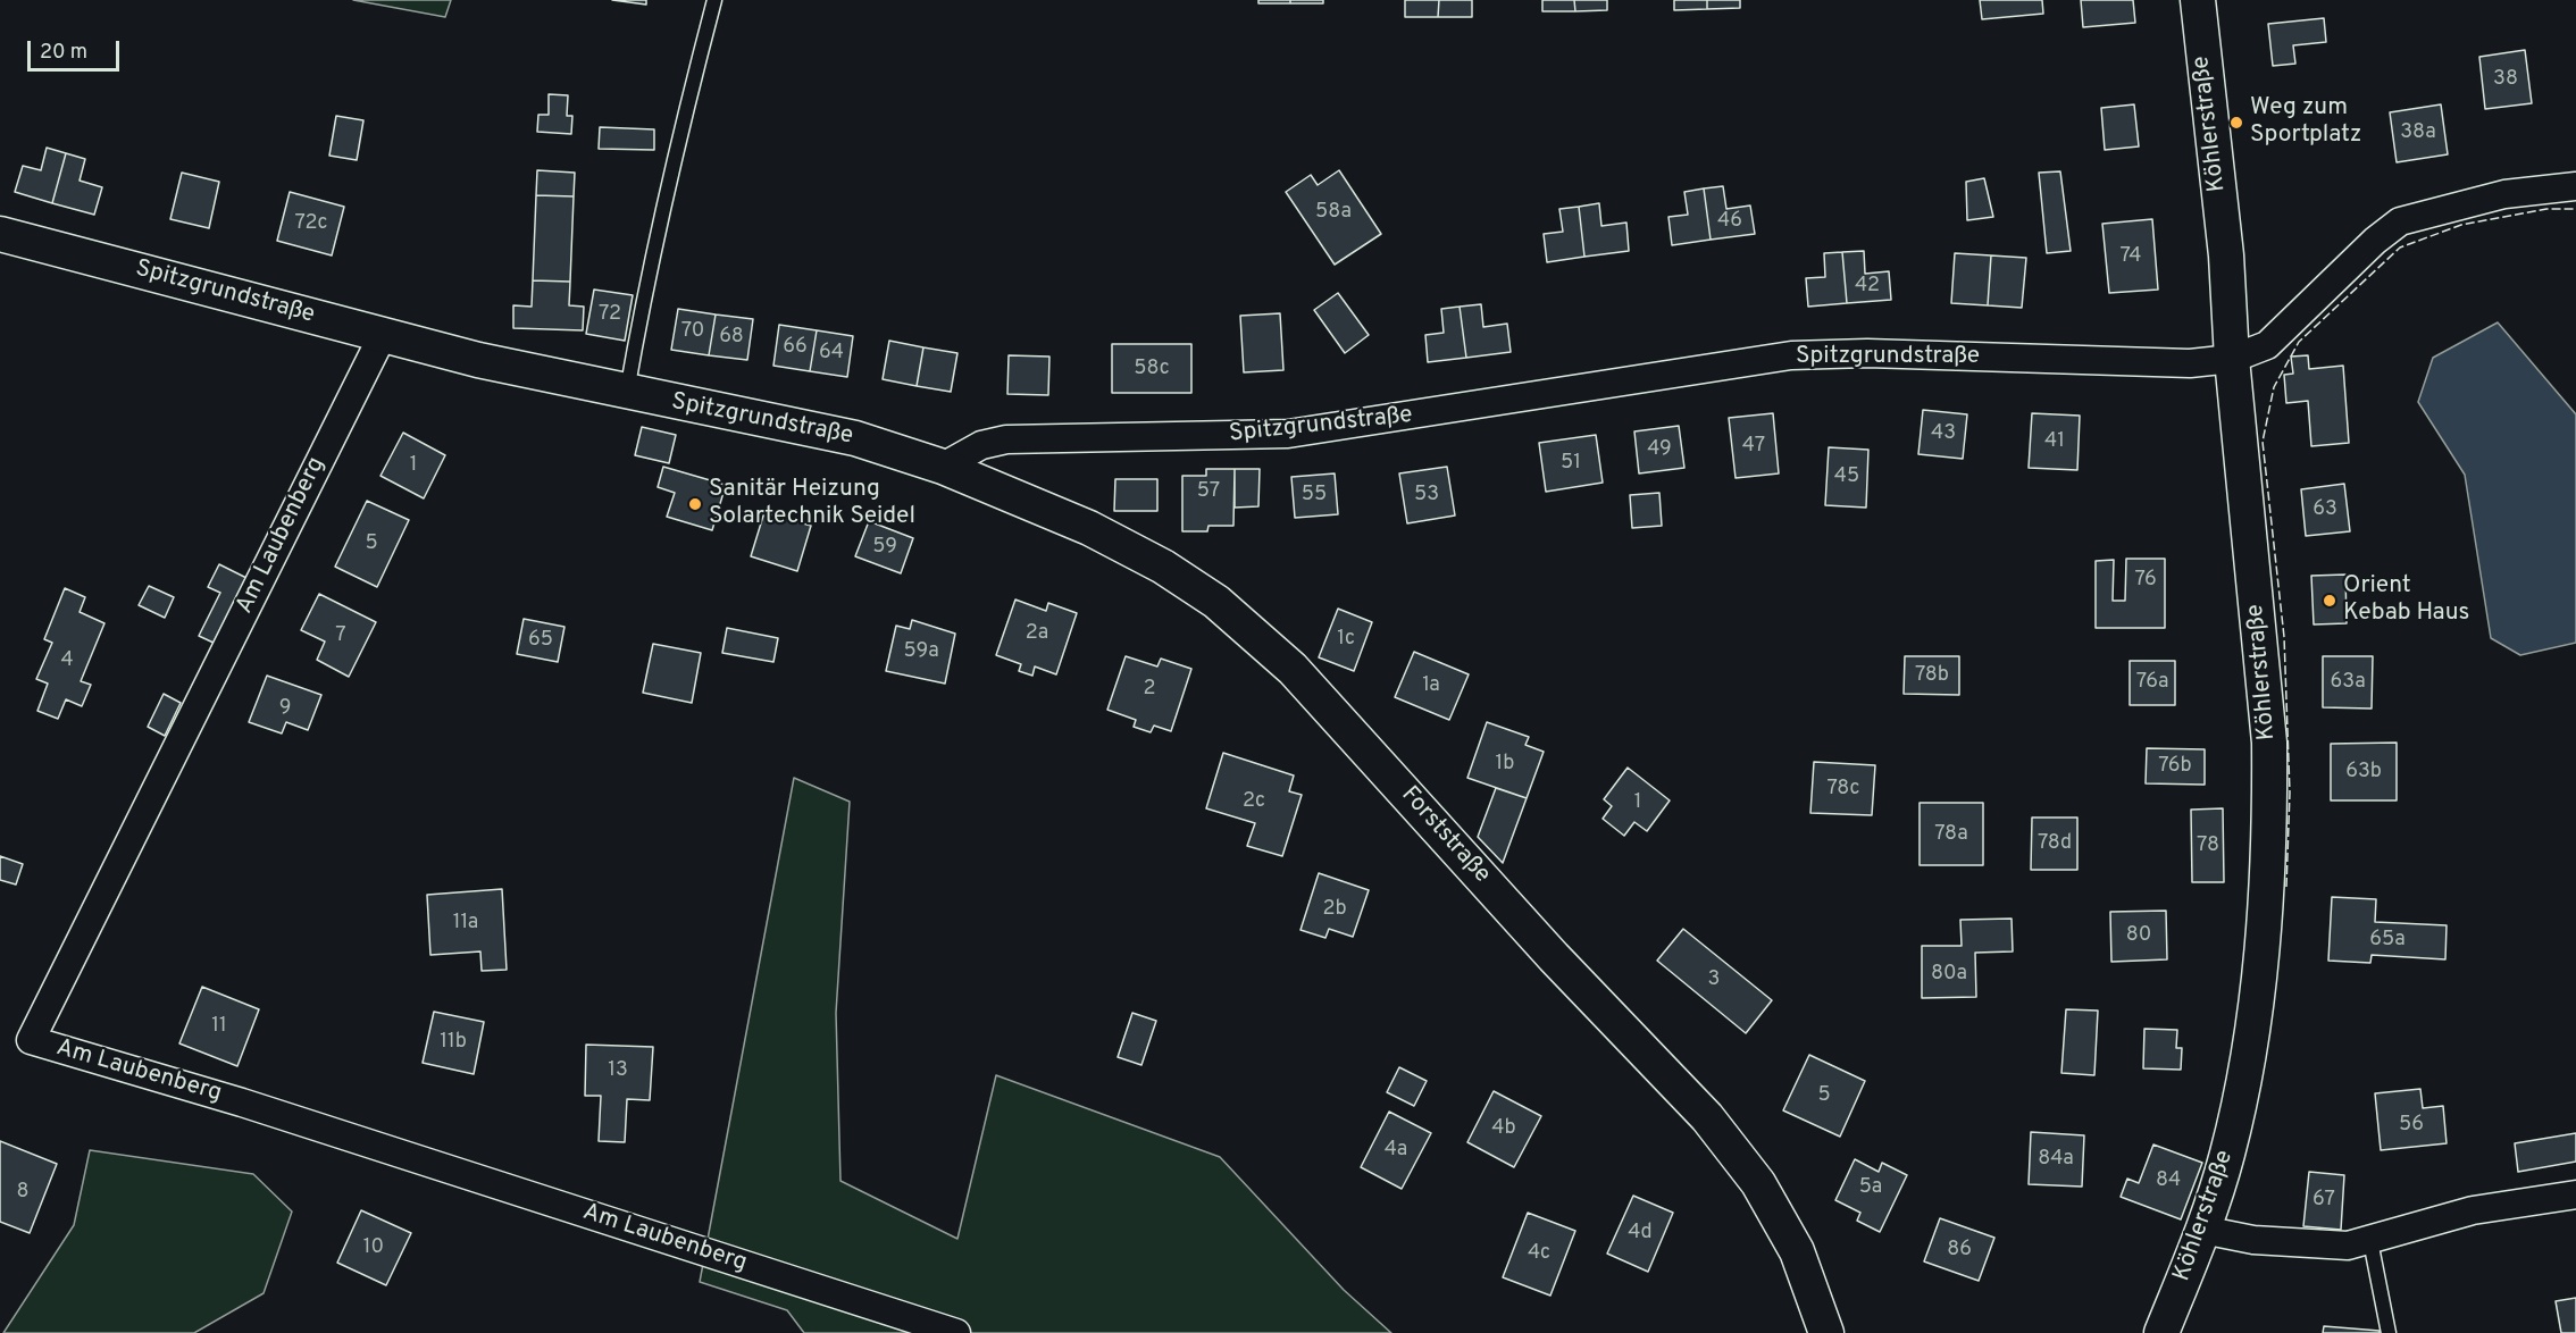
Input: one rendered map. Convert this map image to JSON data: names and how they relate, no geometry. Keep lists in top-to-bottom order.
{
  "streets": {
    "street": [
      "Köhlerstraße",
      "Spitzgrundstraße",
      "Am Laubenberg",
      "Forststraße"
    ]
  },
  "crossings": [
    ["Köhlerstraße", "Spitzgrundstraße"],
    ["Spitzgrundstraße", "Am Laubenberg"],
    ["Spitzgrundstraße", "Forststraße"]
  ],
  "places": ["Weg zum Sportplatz", "Sanitär Heizung Solartechnik Seidel", "Orient Kebab Haus"],
  "house_numbers": [
    "38",
    "38a",
    "58a",
    "46",
    "72c",
    "74",
    "42",
    "72",
    "70",
    "68",
    "66",
    "64",
    "58c",
    "43",
    "41",
    "47",
    "49",
    "51",
    "1",
    "45",
    "57",
    "55",
    "53",
    "63",
    "5",
    "59",
    "76",
    "2a",
    "7",
    "1c",
    "65",
    "59a",
    "4",
    "78b",
    "76a",
    "63a",
    "1a",
    "2",
    "9",
    "1b",
    "76b",
    "63b",
    "78c",
    "2c",
    "1",
    "78a",
    "78d",
    "78",
    "2b",
    "11a",
    "80",
    "65a",
    "80a",
    "3",
    "11",
    "11b",
    "13",
    "5",
    "56",
    "4b",
    "4a",
    "84a",
    "84",
    "5a",
    "8",
    "67",
    "4d",
    "10",
    "86",
    "4c"
  ],
  "scale_bar": "20 m"
}
